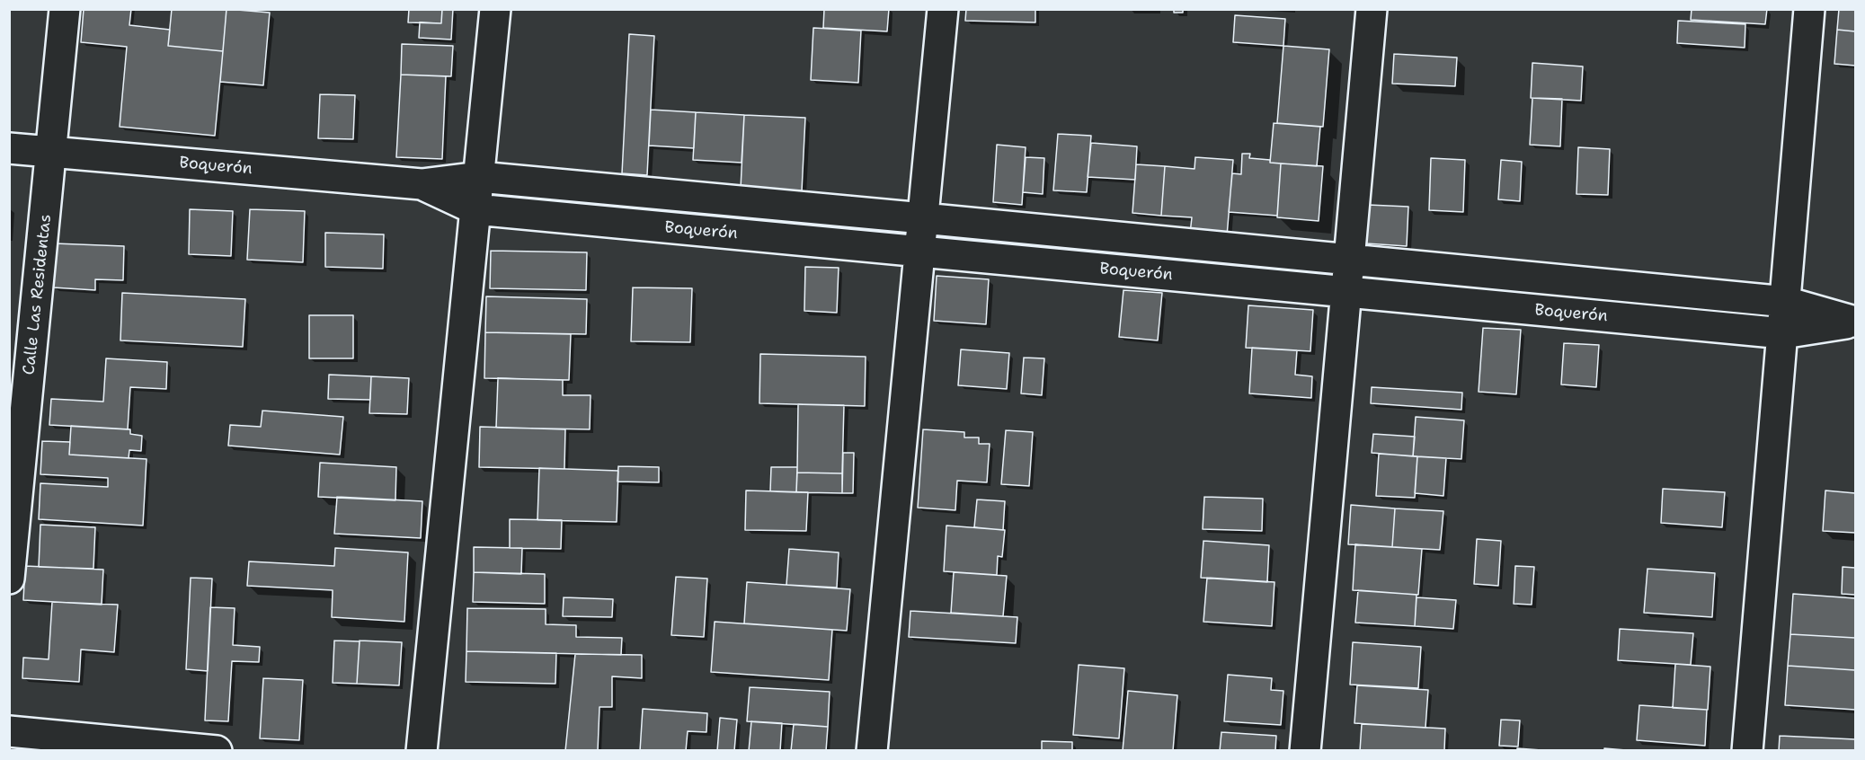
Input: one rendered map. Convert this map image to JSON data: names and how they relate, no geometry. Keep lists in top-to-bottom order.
{
  "streets": {
    "street": ["Boquerón", "Calle Las Residentas"]
  },
  "crossings": [
    ["Boquerón", "Calle Las Residentas"]
  ]
}
